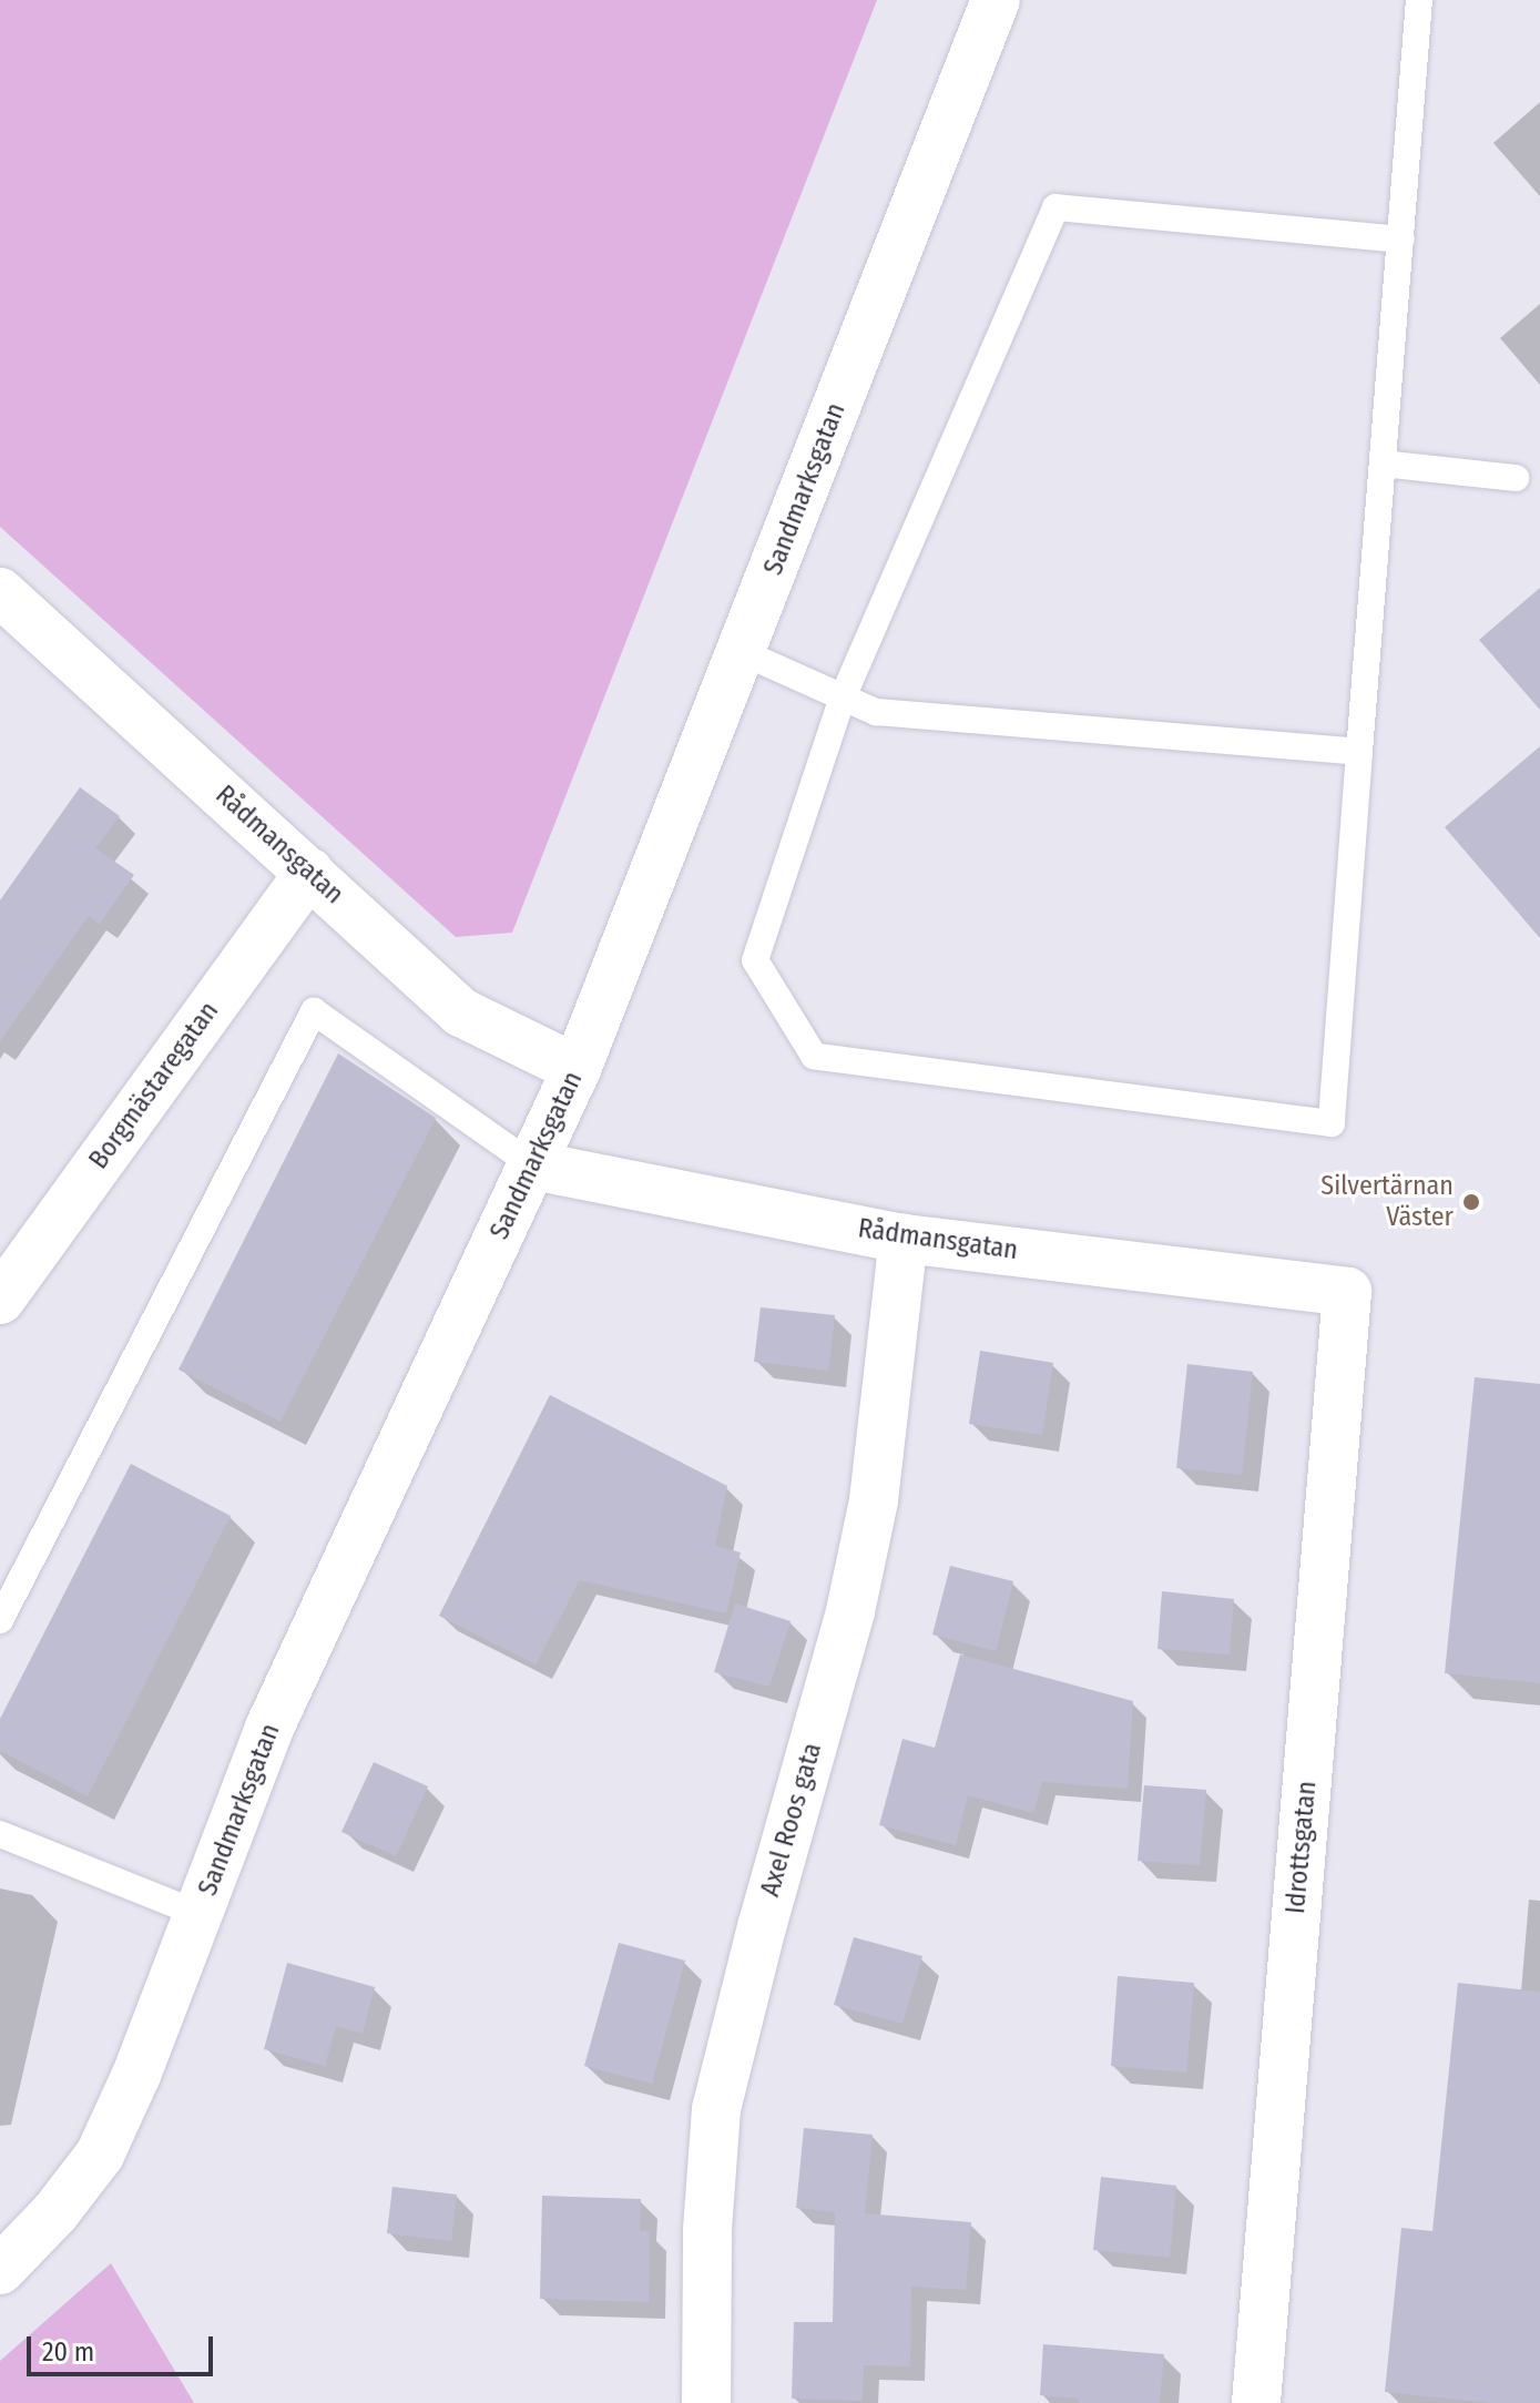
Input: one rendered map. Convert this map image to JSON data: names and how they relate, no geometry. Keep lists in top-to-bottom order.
{
  "streets": {
    "street": [
      "Sandmarksgatan",
      "Rådmansgatan",
      "Borgmästaregatan",
      "Axel Roos gata",
      "Idrottsgatan"
    ]
  },
  "crossings": [
    ["Sandmarksgatan", "Rådmansgatan"],
    ["Rådmansgatan", "Borgmästaregatan"],
    ["Rådmansgatan", "Axel Roos gata"],
    ["Rådmansgatan", "Idrottsgatan"]
  ],
  "places": ["Silvertärnan Väster"],
  "scale_bar": "20 m"
}
